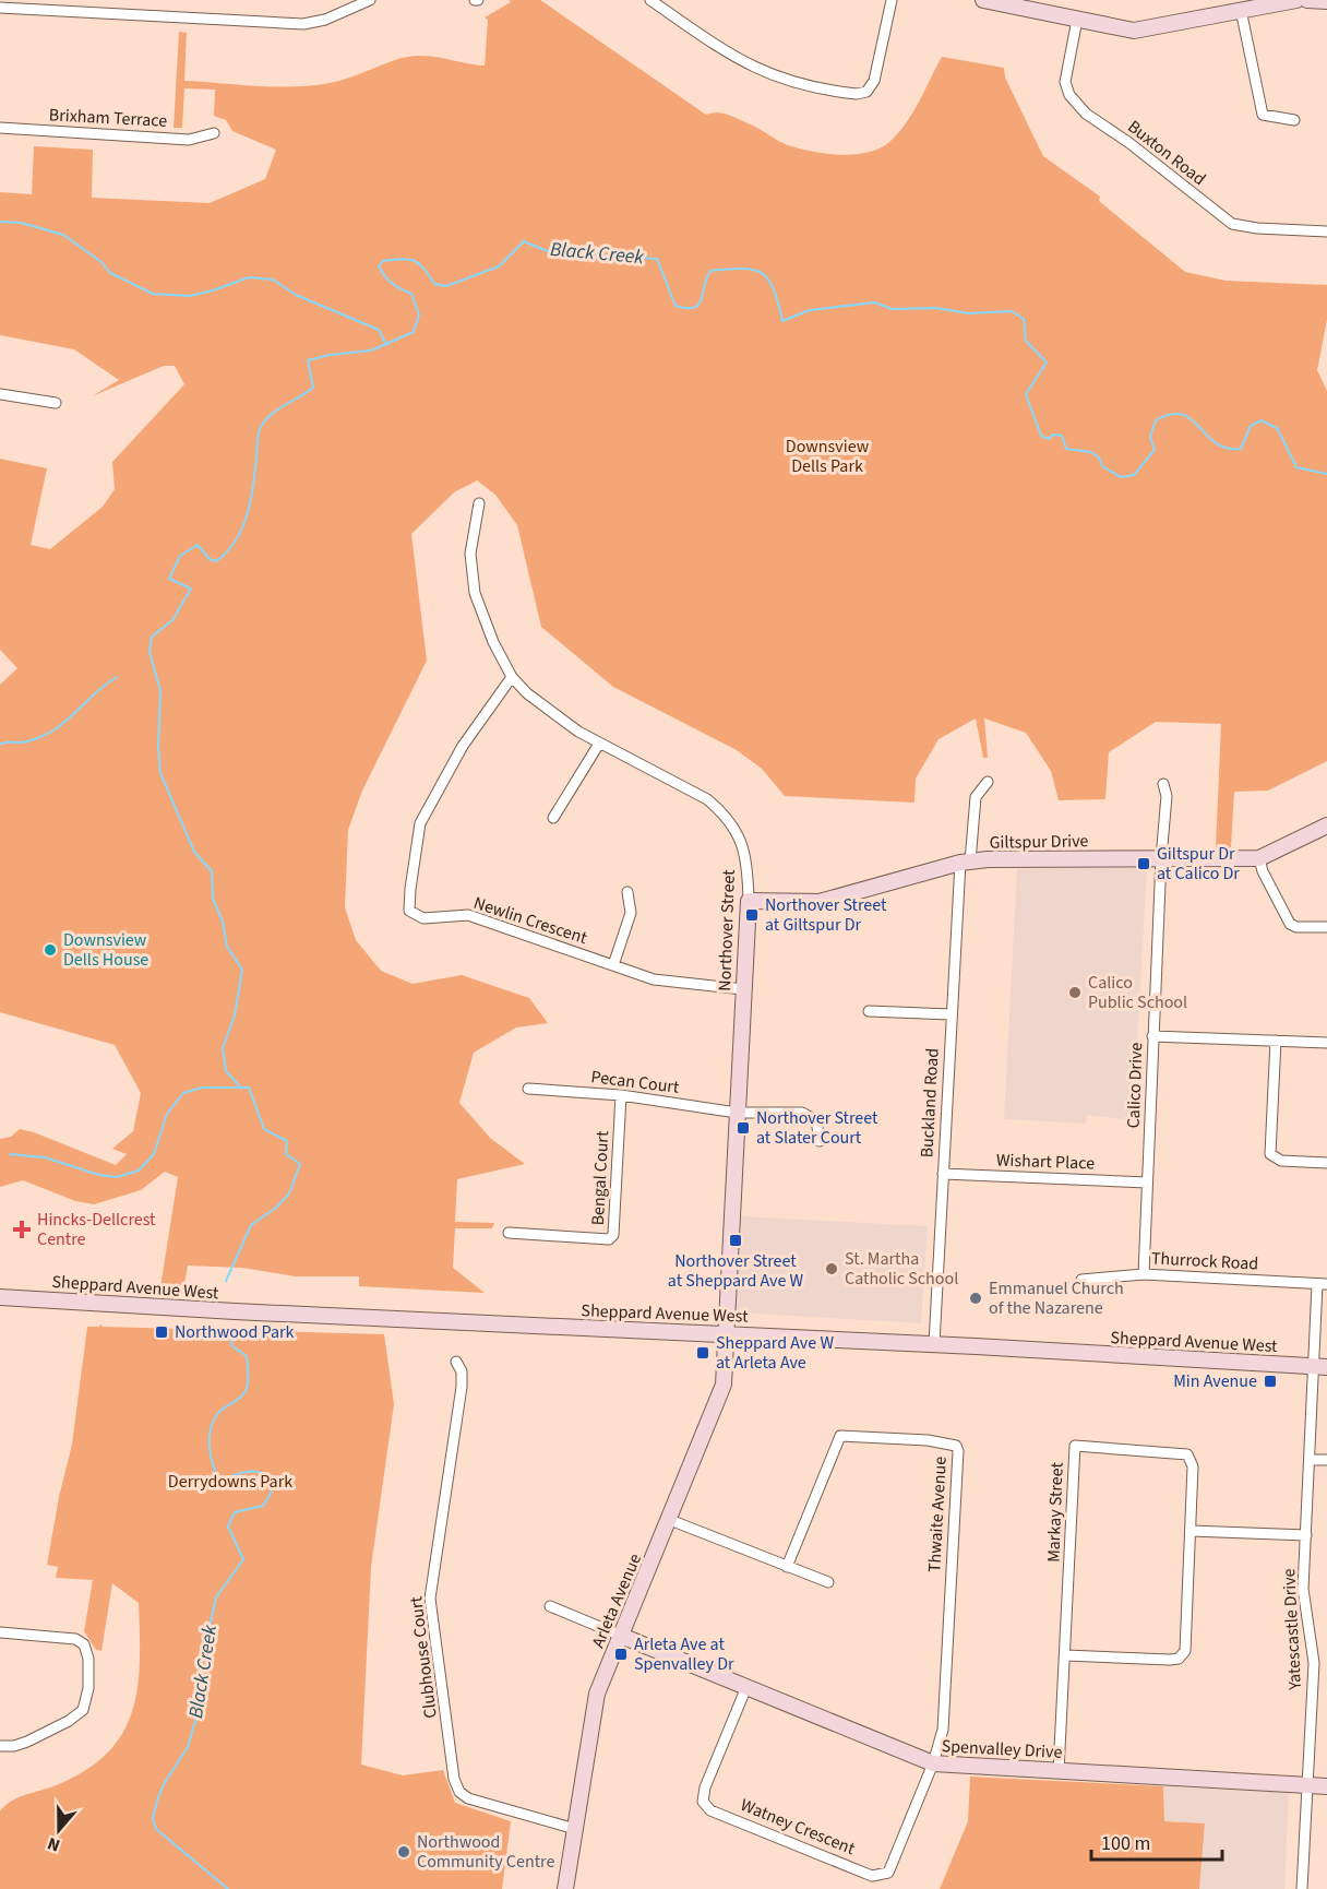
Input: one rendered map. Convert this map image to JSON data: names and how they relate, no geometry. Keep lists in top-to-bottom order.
{
  "streets": {
    "street": [
      "Brixham Terrace",
      "Buxton Road",
      "Giltspur Drive",
      "Newlin Crescent",
      "Northover Street",
      "Pecan Court",
      "Calico Drive",
      "Buckland Road",
      "Wishart Place",
      "Bengal Court",
      "Thurrock Road",
      "Sheppard Avenue West",
      "Markay Street",
      "Thwaite Avenue",
      "Arleta Avenue",
      "Yatescastle Drive",
      "Clubhouse Court",
      "Spenvalley Drive",
      "Watney Crescent"
    ]
  },
  "crossings": [
    ["Giltspur Drive", "Northover Street"],
    ["Giltspur Drive", "Calico Drive"],
    ["Giltspur Drive", "Buckland Road"],
    ["Newlin Crescent", "Northover Street"],
    ["Northover Street", "Pecan Court"],
    ["Northover Street", "Sheppard Avenue West"],
    ["Northover Street", "Arleta Avenue"],
    ["Pecan Court", "Bengal Court"],
    ["Calico Drive", "Wishart Place"],
    ["Calico Drive", "Thurrock Road"],
    ["Buckland Road", "Wishart Place"],
    ["Buckland Road", "Sheppard Avenue West"],
    ["Sheppard Avenue West", "Arleta Avenue"],
    ["Sheppard Avenue West", "Yatescastle Drive"],
    ["Markay Street", "Spenvalley Drive"],
    ["Thwaite Avenue", "Spenvalley Drive"],
    ["Thwaite Avenue", "Watney Crescent"],
    ["Arleta Avenue", "Clubhouse Court"],
    ["Arleta Avenue", "Spenvalley Drive"],
    ["Yatescastle Drive", "Spenvalley Drive"],
    ["Spenvalley Drive", "Watney Crescent"]
  ],
  "water": ["Black Creek"],
  "parks": ["Downsview Dells Park", "Derrydowns Park"],
  "places": {
    "transit": [
      "Giltspur Dr at Calico Dr",
      "Northover Street at Giltspur Dr",
      "Northover Street at Slater Court",
      "Northover Street at Sheppard Ave W",
      "Northwood Park",
      "Sheppard Ave W at Arleta Ave",
      "Min Avenue",
      "Arleta Ave at Spenvalley Dr"
    ],
    "other": [
      "Downsview Dells House",
      "Calico Public School",
      "St. Martha Catholic School",
      "Emmanuel Church of the Nazarene",
      "Northwood Community Centre"
    ],
    "health": ["Hincks-Dellcrest Centre"]
  },
  "scale_bar": "100 m",
  "north": "bottom"
}
